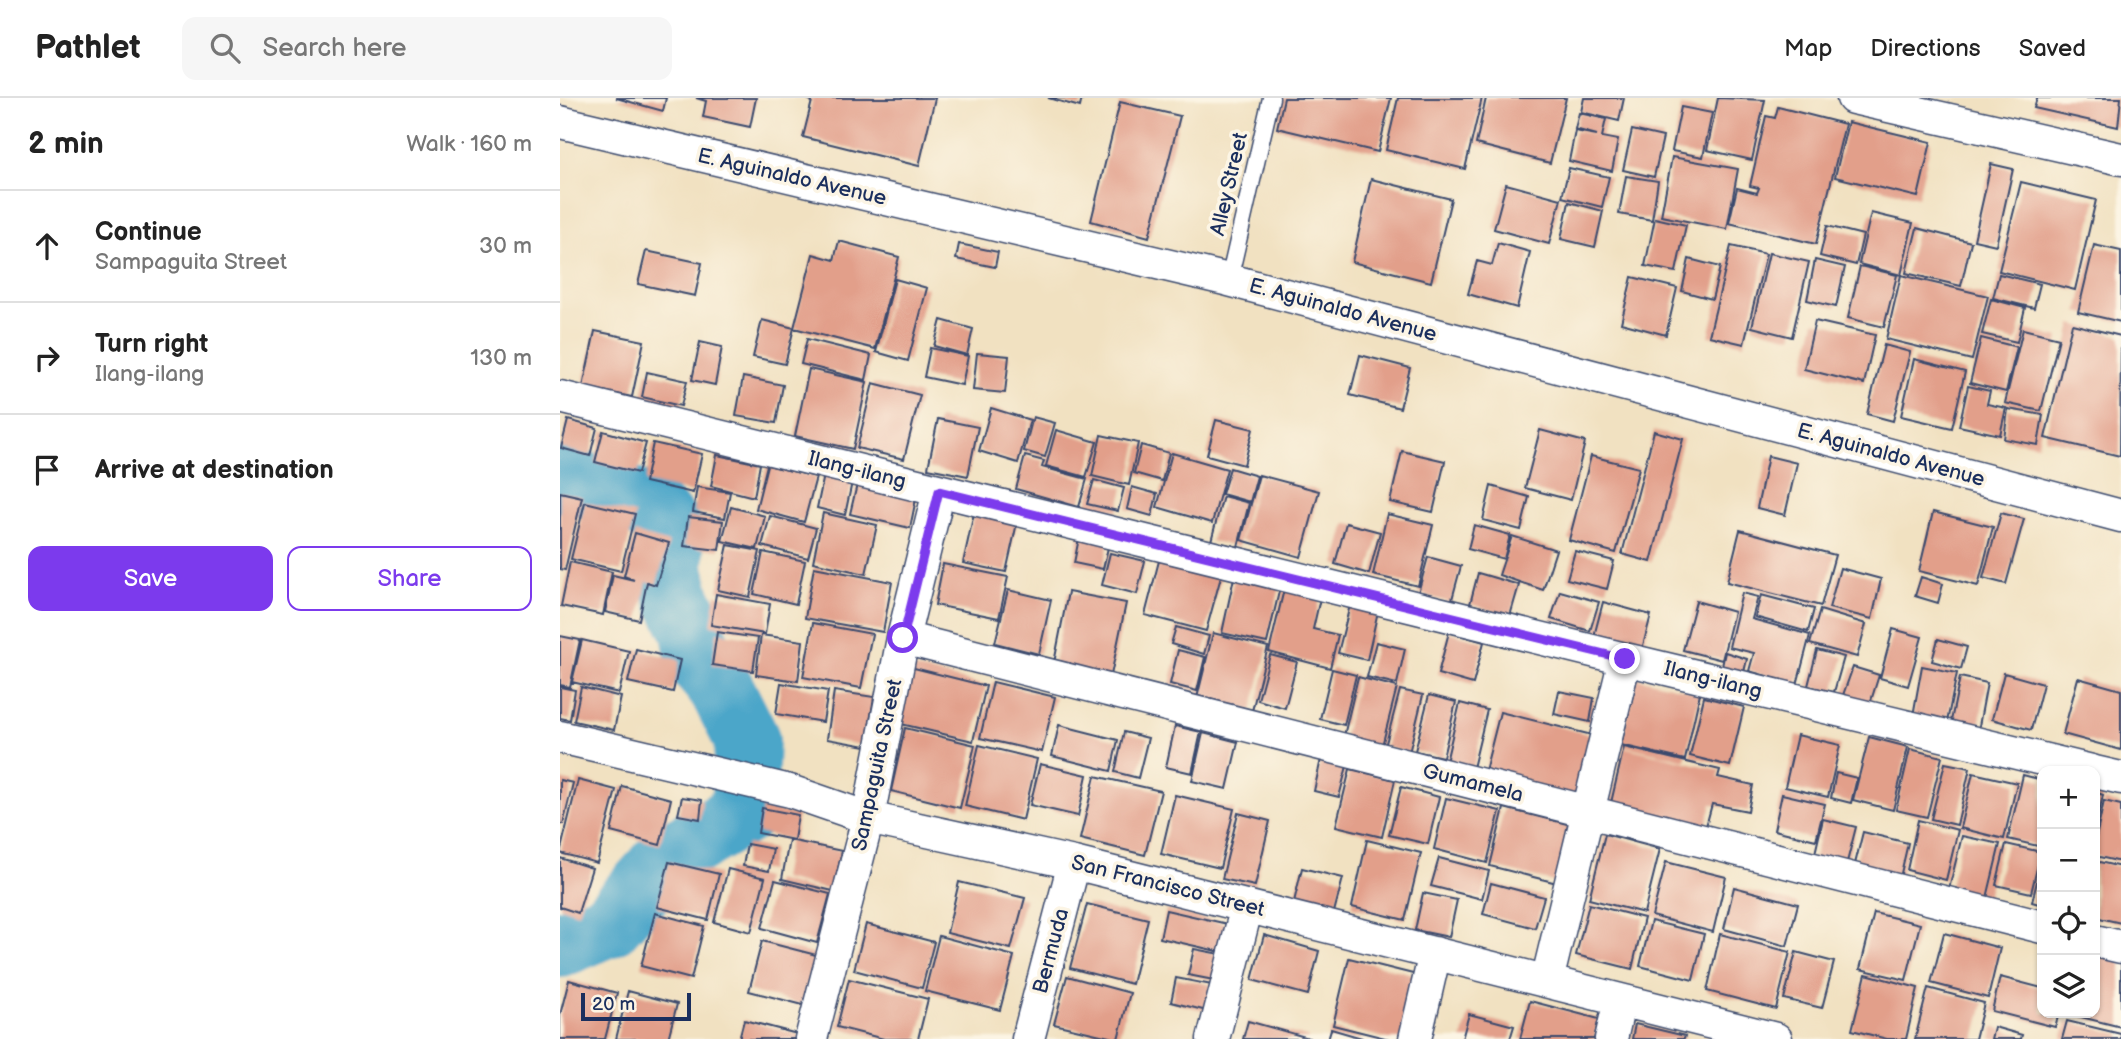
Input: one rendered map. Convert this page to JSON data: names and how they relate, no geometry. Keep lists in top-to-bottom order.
{
  "streets": {
    "street": [
      "E. Aguinaldo Avenue",
      "Ilang-ilang",
      "Sampaguita Street",
      "Gumamela",
      "San Francisco Street",
      "Bermuda"
    ],
    "lane": ["Alley Street"]
  },
  "crossings": [
    ["E. Aguinaldo Avenue", "Alley Street"],
    ["Ilang-ilang", "Sampaguita Street"],
    ["Sampaguita Street", "Gumamela"],
    ["Sampaguita Street", "San Francisco Street"],
    ["San Francisco Street", "Bermuda"]
  ],
  "scale_bar": "20 m",
  "page": {
    "header": "Pathlet",
    "search": "Search here",
    "nav": ["Map", "Directions", "Saved"],
    "heading": ["2 min", "Walk · 160 m"],
    "list": [
      ["Continue", "Sampaguita Street", "30 m"],
      ["Turn right", "Ilang-ilang", "130 m"],
      "Arrive at destination"
    ],
    "buttons": ["Save", "Share"],
    "map_buttons": ["+", "−"],
    "scale": "20 m"
  }
}
